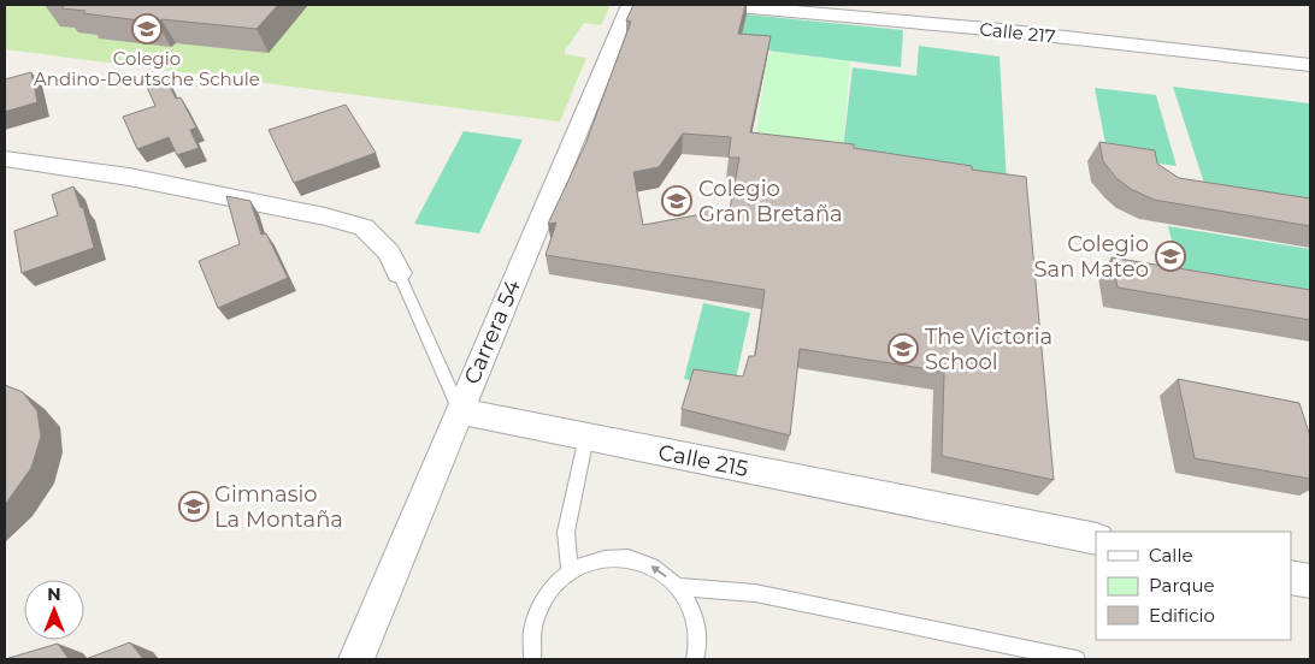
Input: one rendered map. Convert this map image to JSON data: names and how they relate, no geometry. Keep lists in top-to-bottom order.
{
  "streets": {
    "street": ["Calle 217", "Carrera 54", "Calle 215"]
  },
  "crossings": [
    ["Carrera 54", "Calle 215"]
  ],
  "places": {
    "school or university": [
      "Colegio Andino-Deutsche Schule",
      "Colegio Gran Bretaña",
      "Colegio San Mateo",
      "The Victoria School",
      "Gimnasio La Montaña"
    ]
  },
  "legend": ["Calle", "Parque", "Edificio"],
  "north": "top"
}
